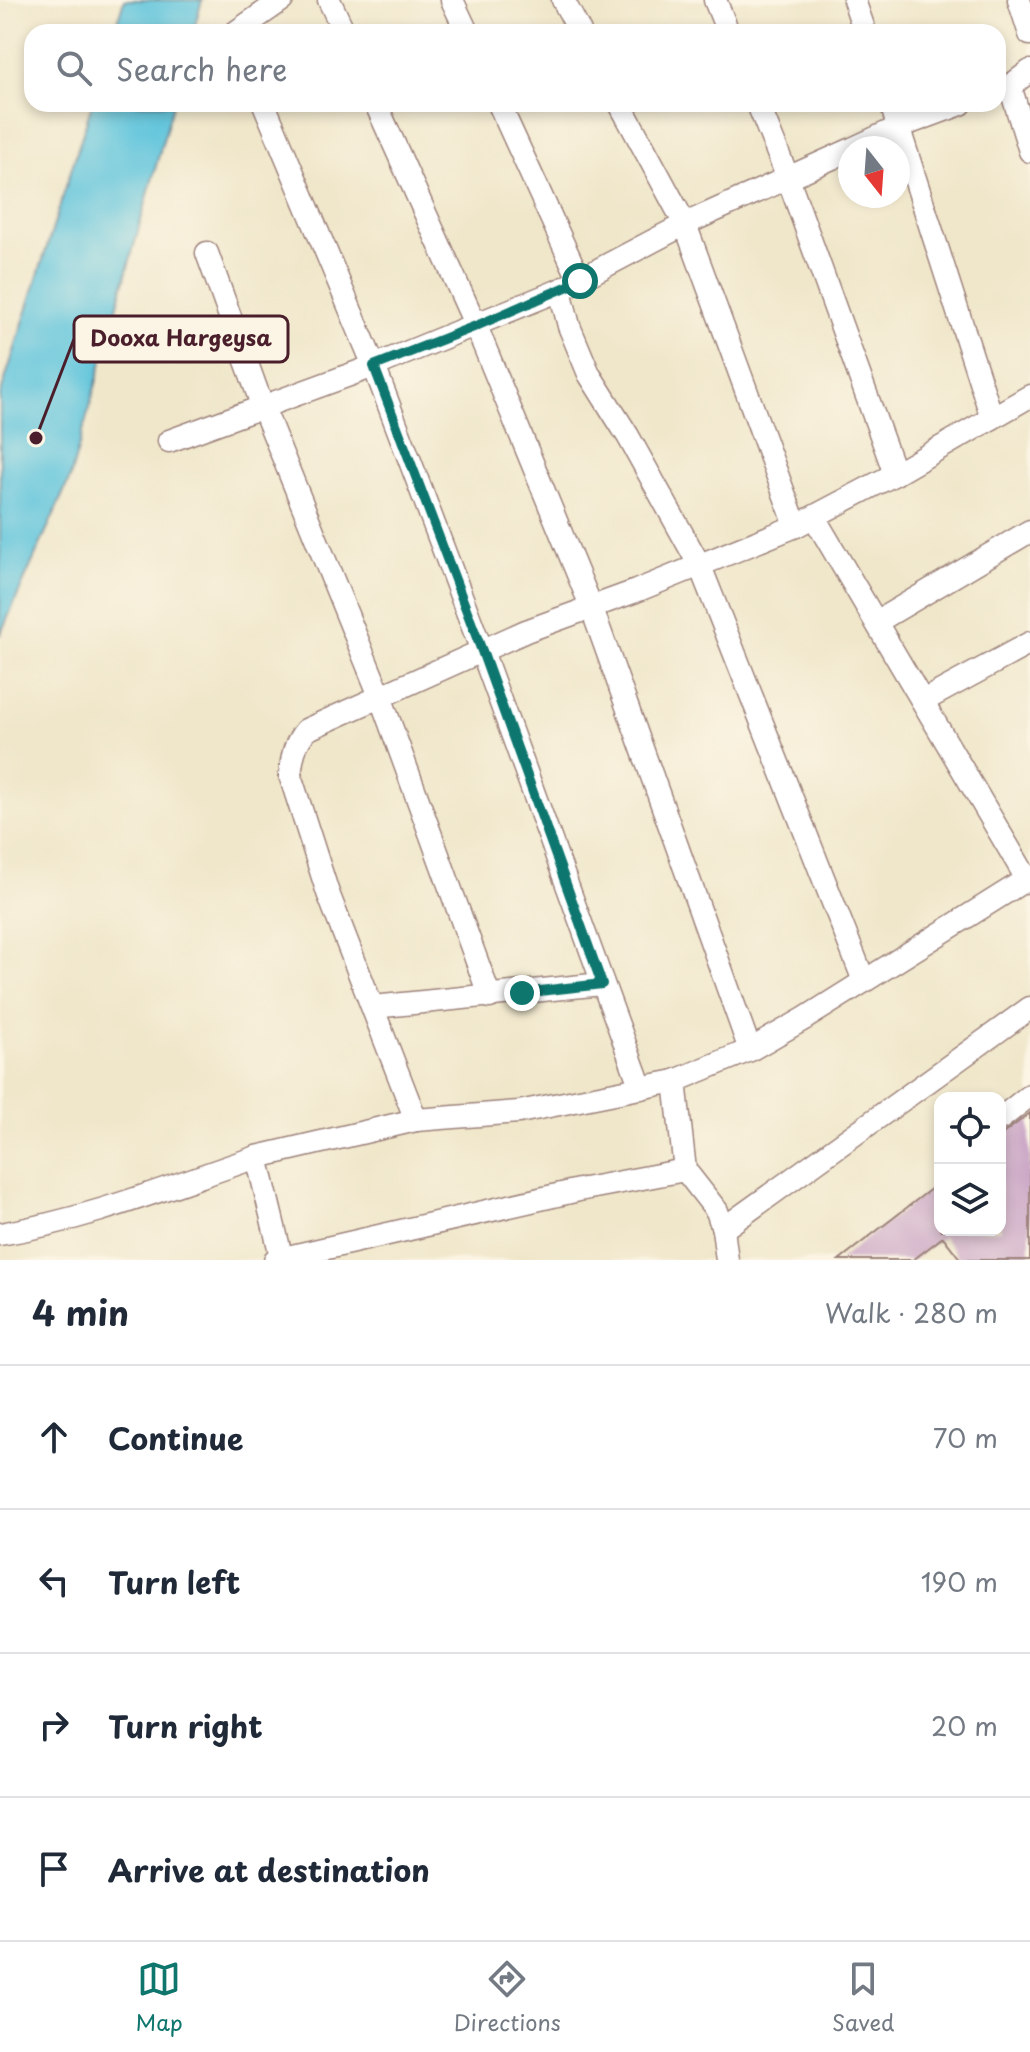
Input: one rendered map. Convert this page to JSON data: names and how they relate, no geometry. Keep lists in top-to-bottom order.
{
  "places": ["Dooxa Hargeysa"],
  "north": "bottom",
  "page": {
    "search": "Search here",
    "heading": ["4 min", "Walk · 280 m"],
    "list": [
      ["Continue", "70 m"],
      ["Turn left", "190 m"],
      ["Turn right", "20 m"],
      "Arrive at destination"
    ],
    "nav": ["Map", "Directions", "Saved"]
  }
}
